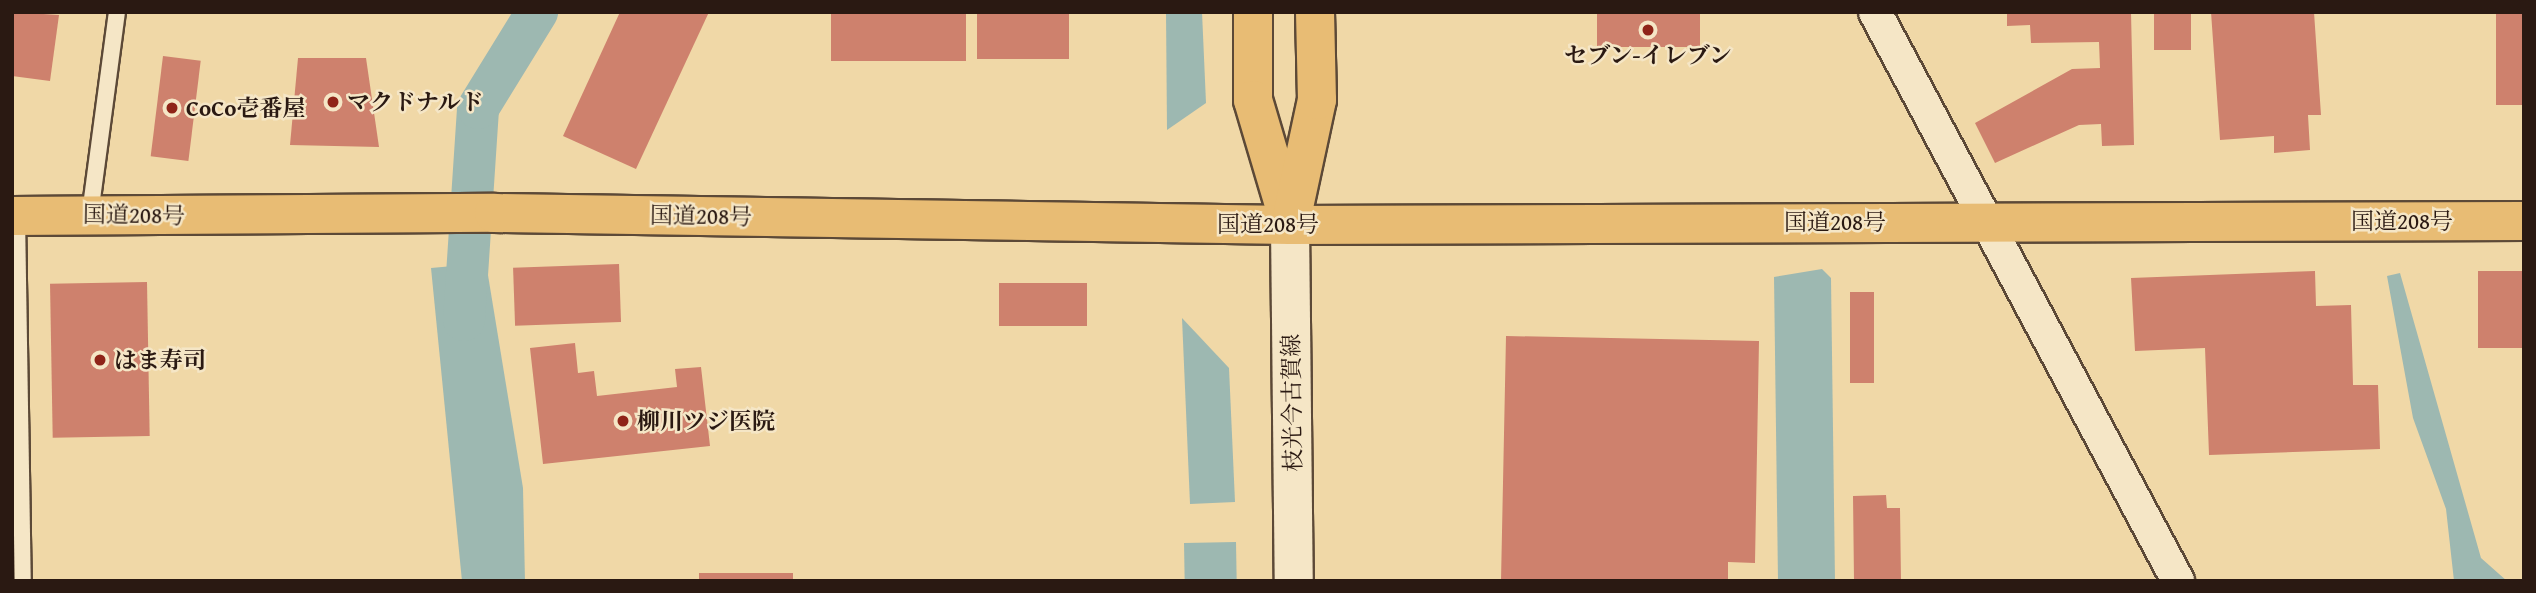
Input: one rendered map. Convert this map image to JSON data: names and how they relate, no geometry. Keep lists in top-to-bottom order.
{
  "streets": {
    "highway": ["国道208号"],
    "main road": ["枝光今古賀線"]
  },
  "crossings": [
    ["国道208号", "枝光今古賀線"]
  ],
  "places": [
    "セブン-イレブン",
    "マクドナルド",
    "CoCo壱番屋",
    "はま寿司",
    "柳川ツジ医院"
  ]
}
